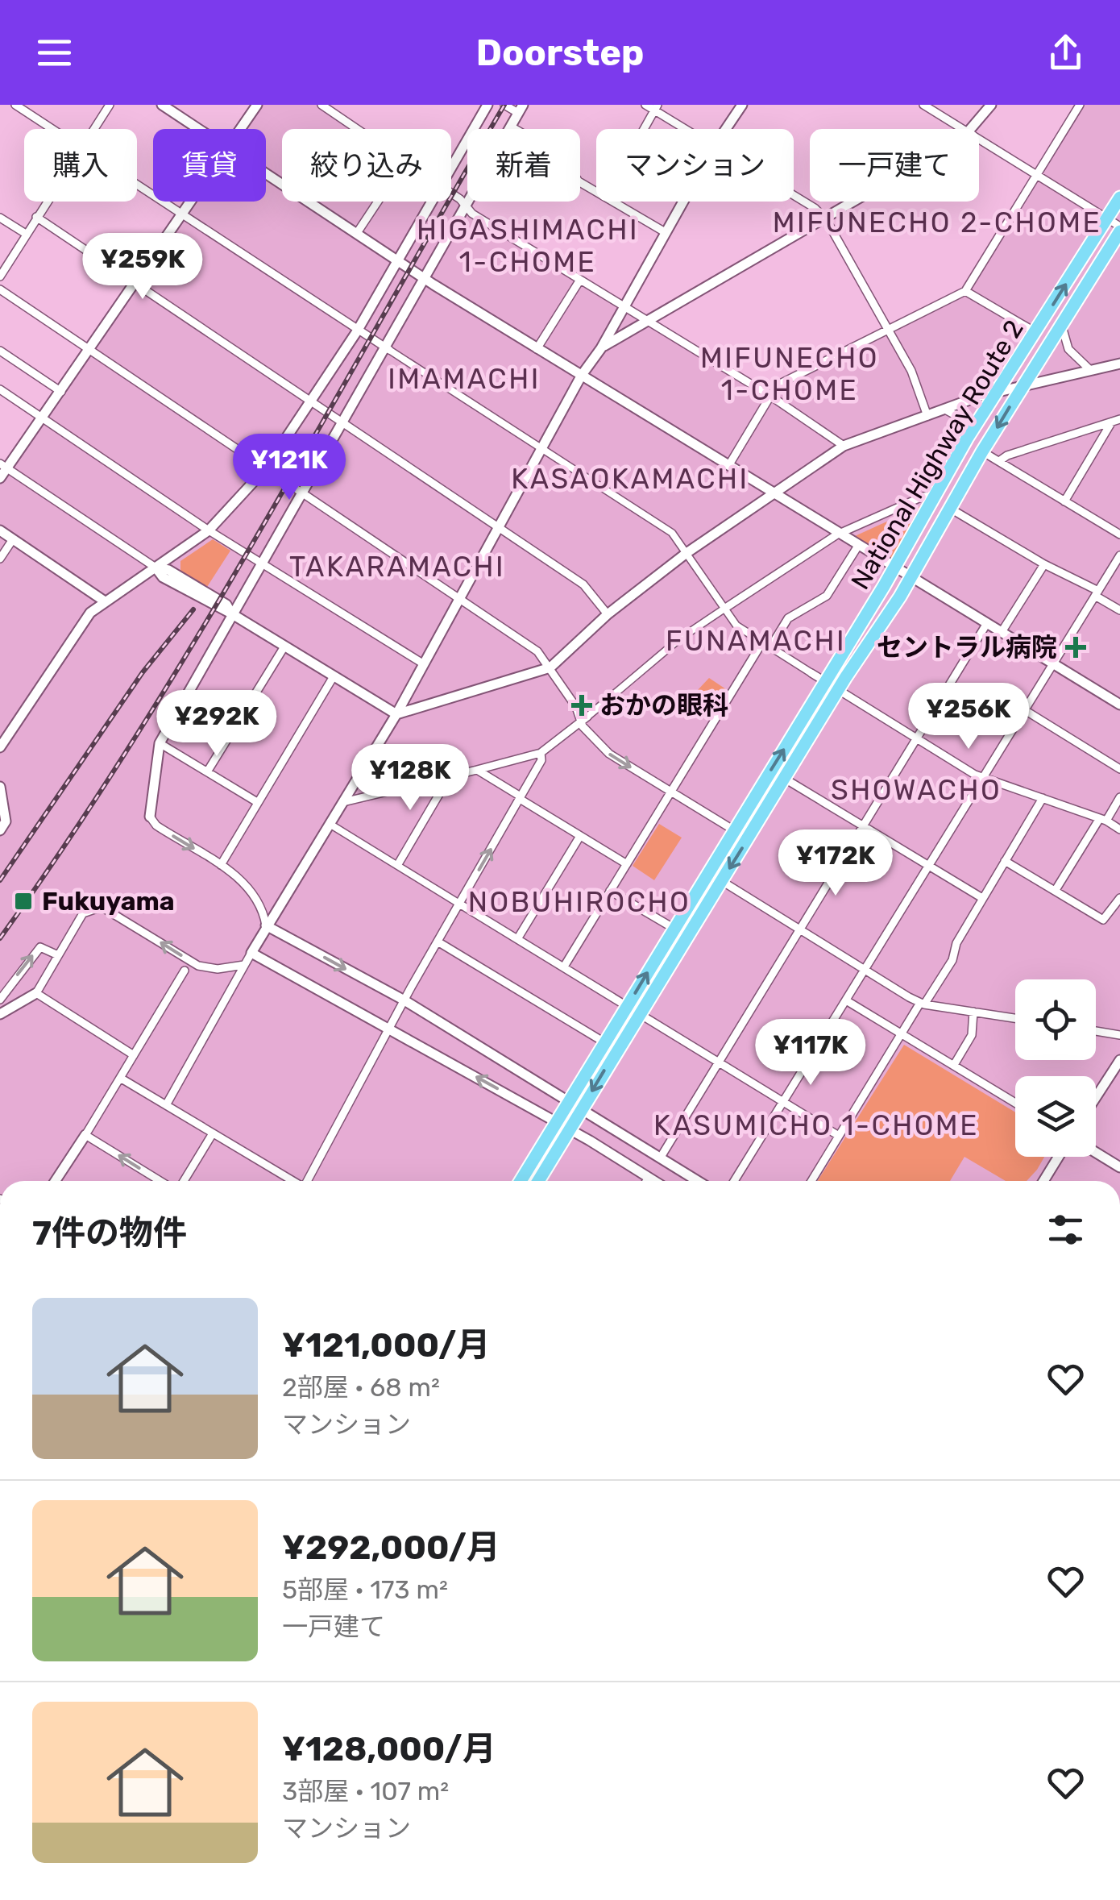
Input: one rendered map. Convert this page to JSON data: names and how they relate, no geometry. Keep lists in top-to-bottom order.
{
  "streets": {
    "highway": ["National Highway Route 2"]
  },
  "districts": [
    "MIFUNECHO 2-CHOME",
    "HIGASHIMACHI 1-CHOME",
    "MIFUNECHO 1-CHOME",
    "IMAMACHI",
    "KASAOKAMACHI",
    "TAKARAMACHI",
    "FUNAMACHI",
    "SHOWACHO",
    "NOBUHIROCHO",
    "KASUMICHO 1-CHOME"
  ],
  "places": {
    "health": ["セントラル病院", "おかの眼科"],
    "transit": ["Fukuyama"]
  },
  "page": {
    "header": "Doorstep",
    "chip": [
      "購入",
      "賃貸",
      "絞り込み",
      "新着",
      "マンション",
      "一戸建て"
    ],
    "price": [
      "¥259K",
      "¥121K",
      "¥256K",
      "¥292K",
      "¥128K",
      "¥172K",
      "¥117K"
    ],
    "heading": "7件の物件",
    "list": [
      {
        "name": "¥121,000/月",
        "note": "2部屋 · 68 m² · マンション"
      },
      {
        "name": "¥292,000/月",
        "note": "5部屋 · 173 m² · 一戸建て"
      },
      {
        "name": "¥128,000/月",
        "note": "3部屋 · 107 m² · マンション"
      }
    ]
  }
}
